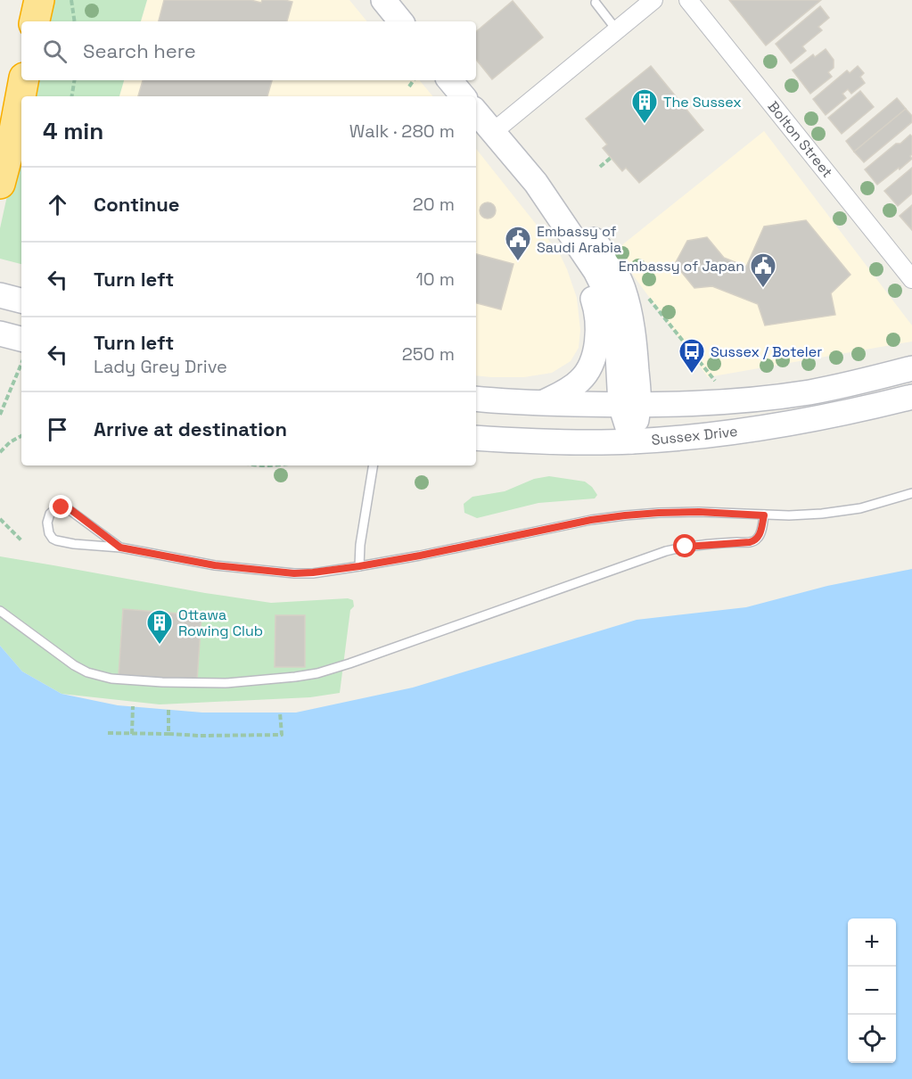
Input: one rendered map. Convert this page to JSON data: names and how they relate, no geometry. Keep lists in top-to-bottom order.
{
  "streets": {
    "main road": ["Sussex Drive"],
    "street": ["Bolton Street"]
  },
  "places": {
    "building": ["The Sussex", "Ottawa Rowing Club"],
    "public building": ["Embassy of Saudi Arabia", "Embassy of Japan"],
    "bus stop": ["Sussex / Boteler"]
  },
  "page": {
    "search": "Search here",
    "heading": ["4 min", "Walk · 280 m"],
    "list": [
      ["Continue", "20 m"],
      ["Turn left", "10 m"],
      ["Turn left", "Lady Grey Drive", "250 m"],
      "Arrive at destination"
    ],
    "map_buttons": ["+", "−"]
  }
}
